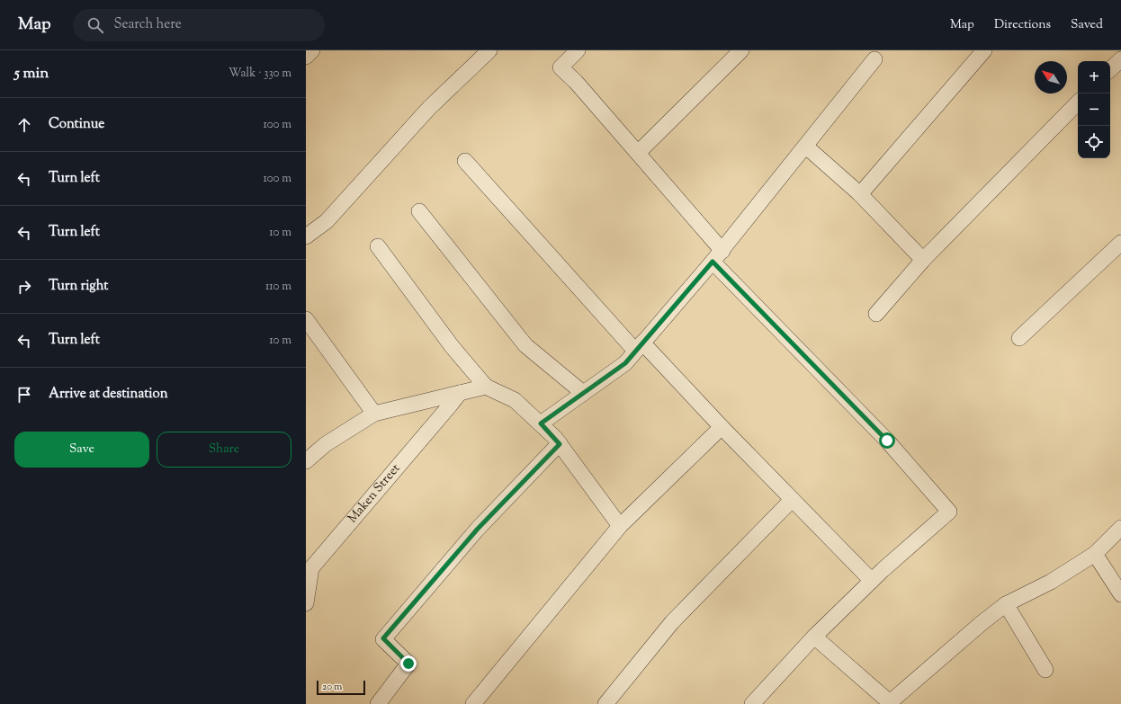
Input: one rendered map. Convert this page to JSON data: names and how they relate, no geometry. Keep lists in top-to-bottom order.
{
  "streets": {
    "street": ["Maken Street"]
  },
  "scale_bar": "20 m",
  "north": "top left",
  "page": {
    "header": "Map",
    "search": "Search here",
    "nav": ["Map", "Directions", "Saved"],
    "heading": ["5 min", "Walk · 330 m"],
    "map_buttons": ["+", "−"],
    "list": [
      ["Continue", "100 m"],
      ["Turn left", "100 m"],
      ["Turn left", "10 m"],
      ["Turn right", "110 m"],
      ["Turn left", "10 m"],
      "Arrive at destination"
    ],
    "buttons": ["Save", "Share"],
    "scale": "20 m"
  }
}
